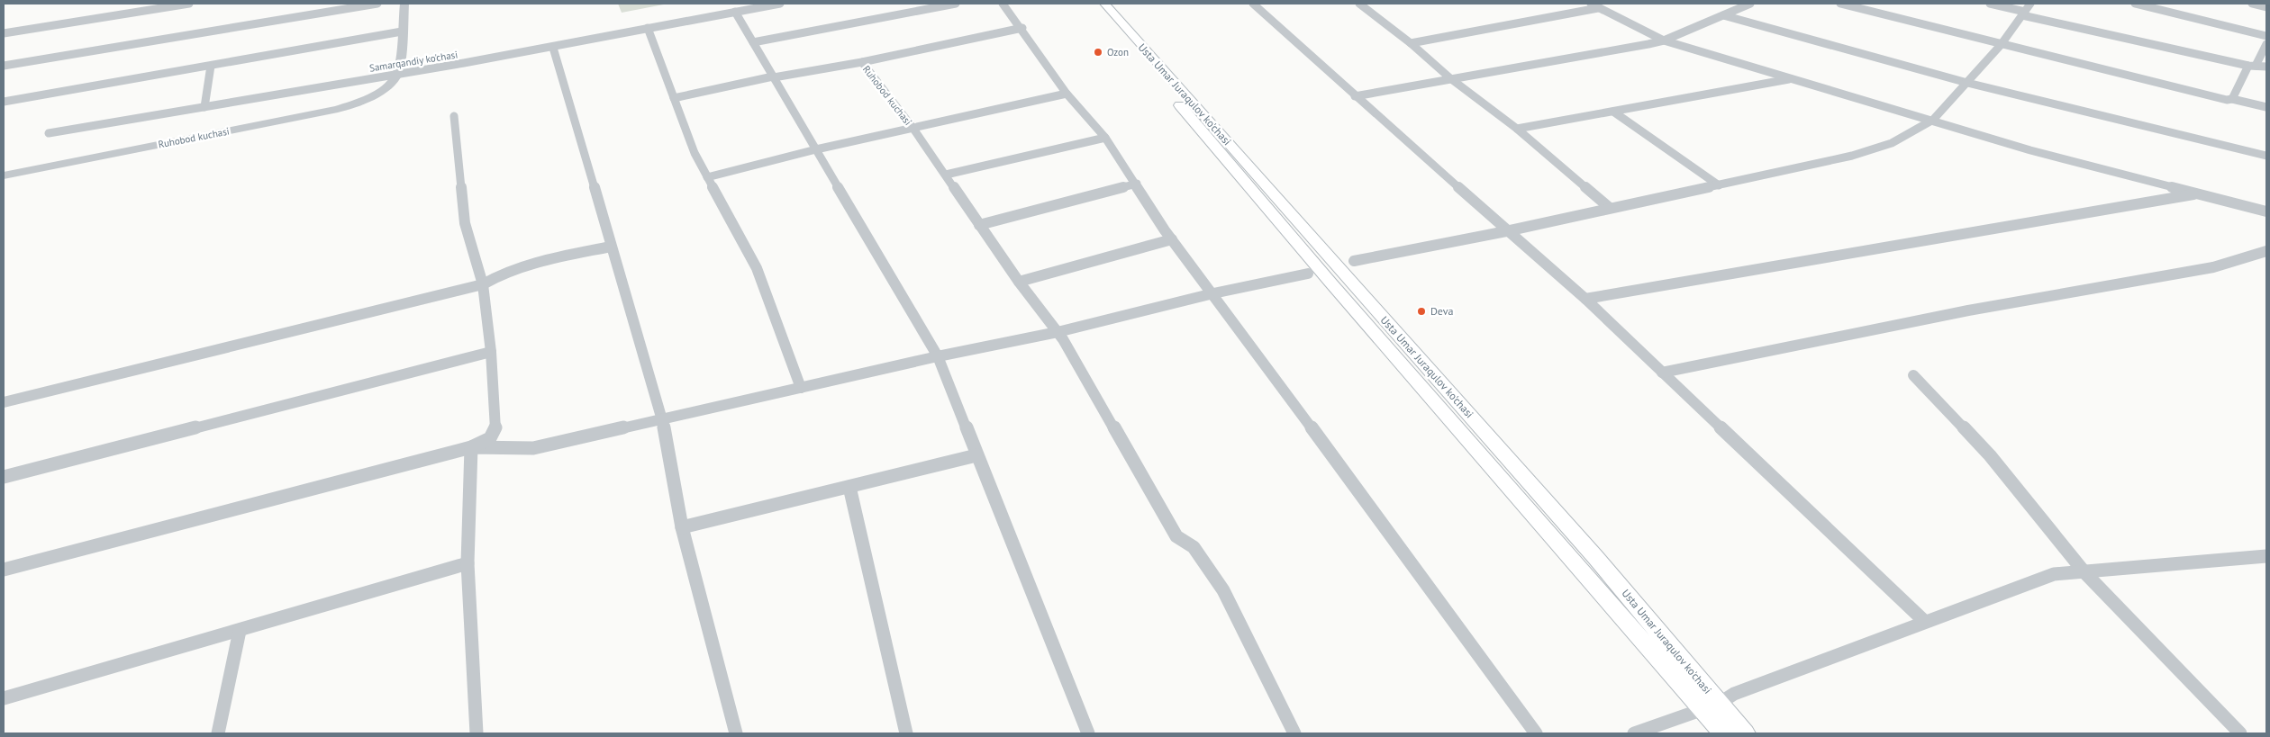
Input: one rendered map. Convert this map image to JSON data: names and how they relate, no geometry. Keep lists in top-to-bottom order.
{
  "streets": {
    "main road": ["Usta Umar Juraqulov ko'chasi"],
    "street": ["Samarqandiy ko'chasi", "Ruhobod kuchasi"]
  },
  "crossings": [
    ["Samarqandiy ko'chasi", "Ruhobod kuchasi"]
  ],
  "places": ["Ozon", "Deva"]
}
